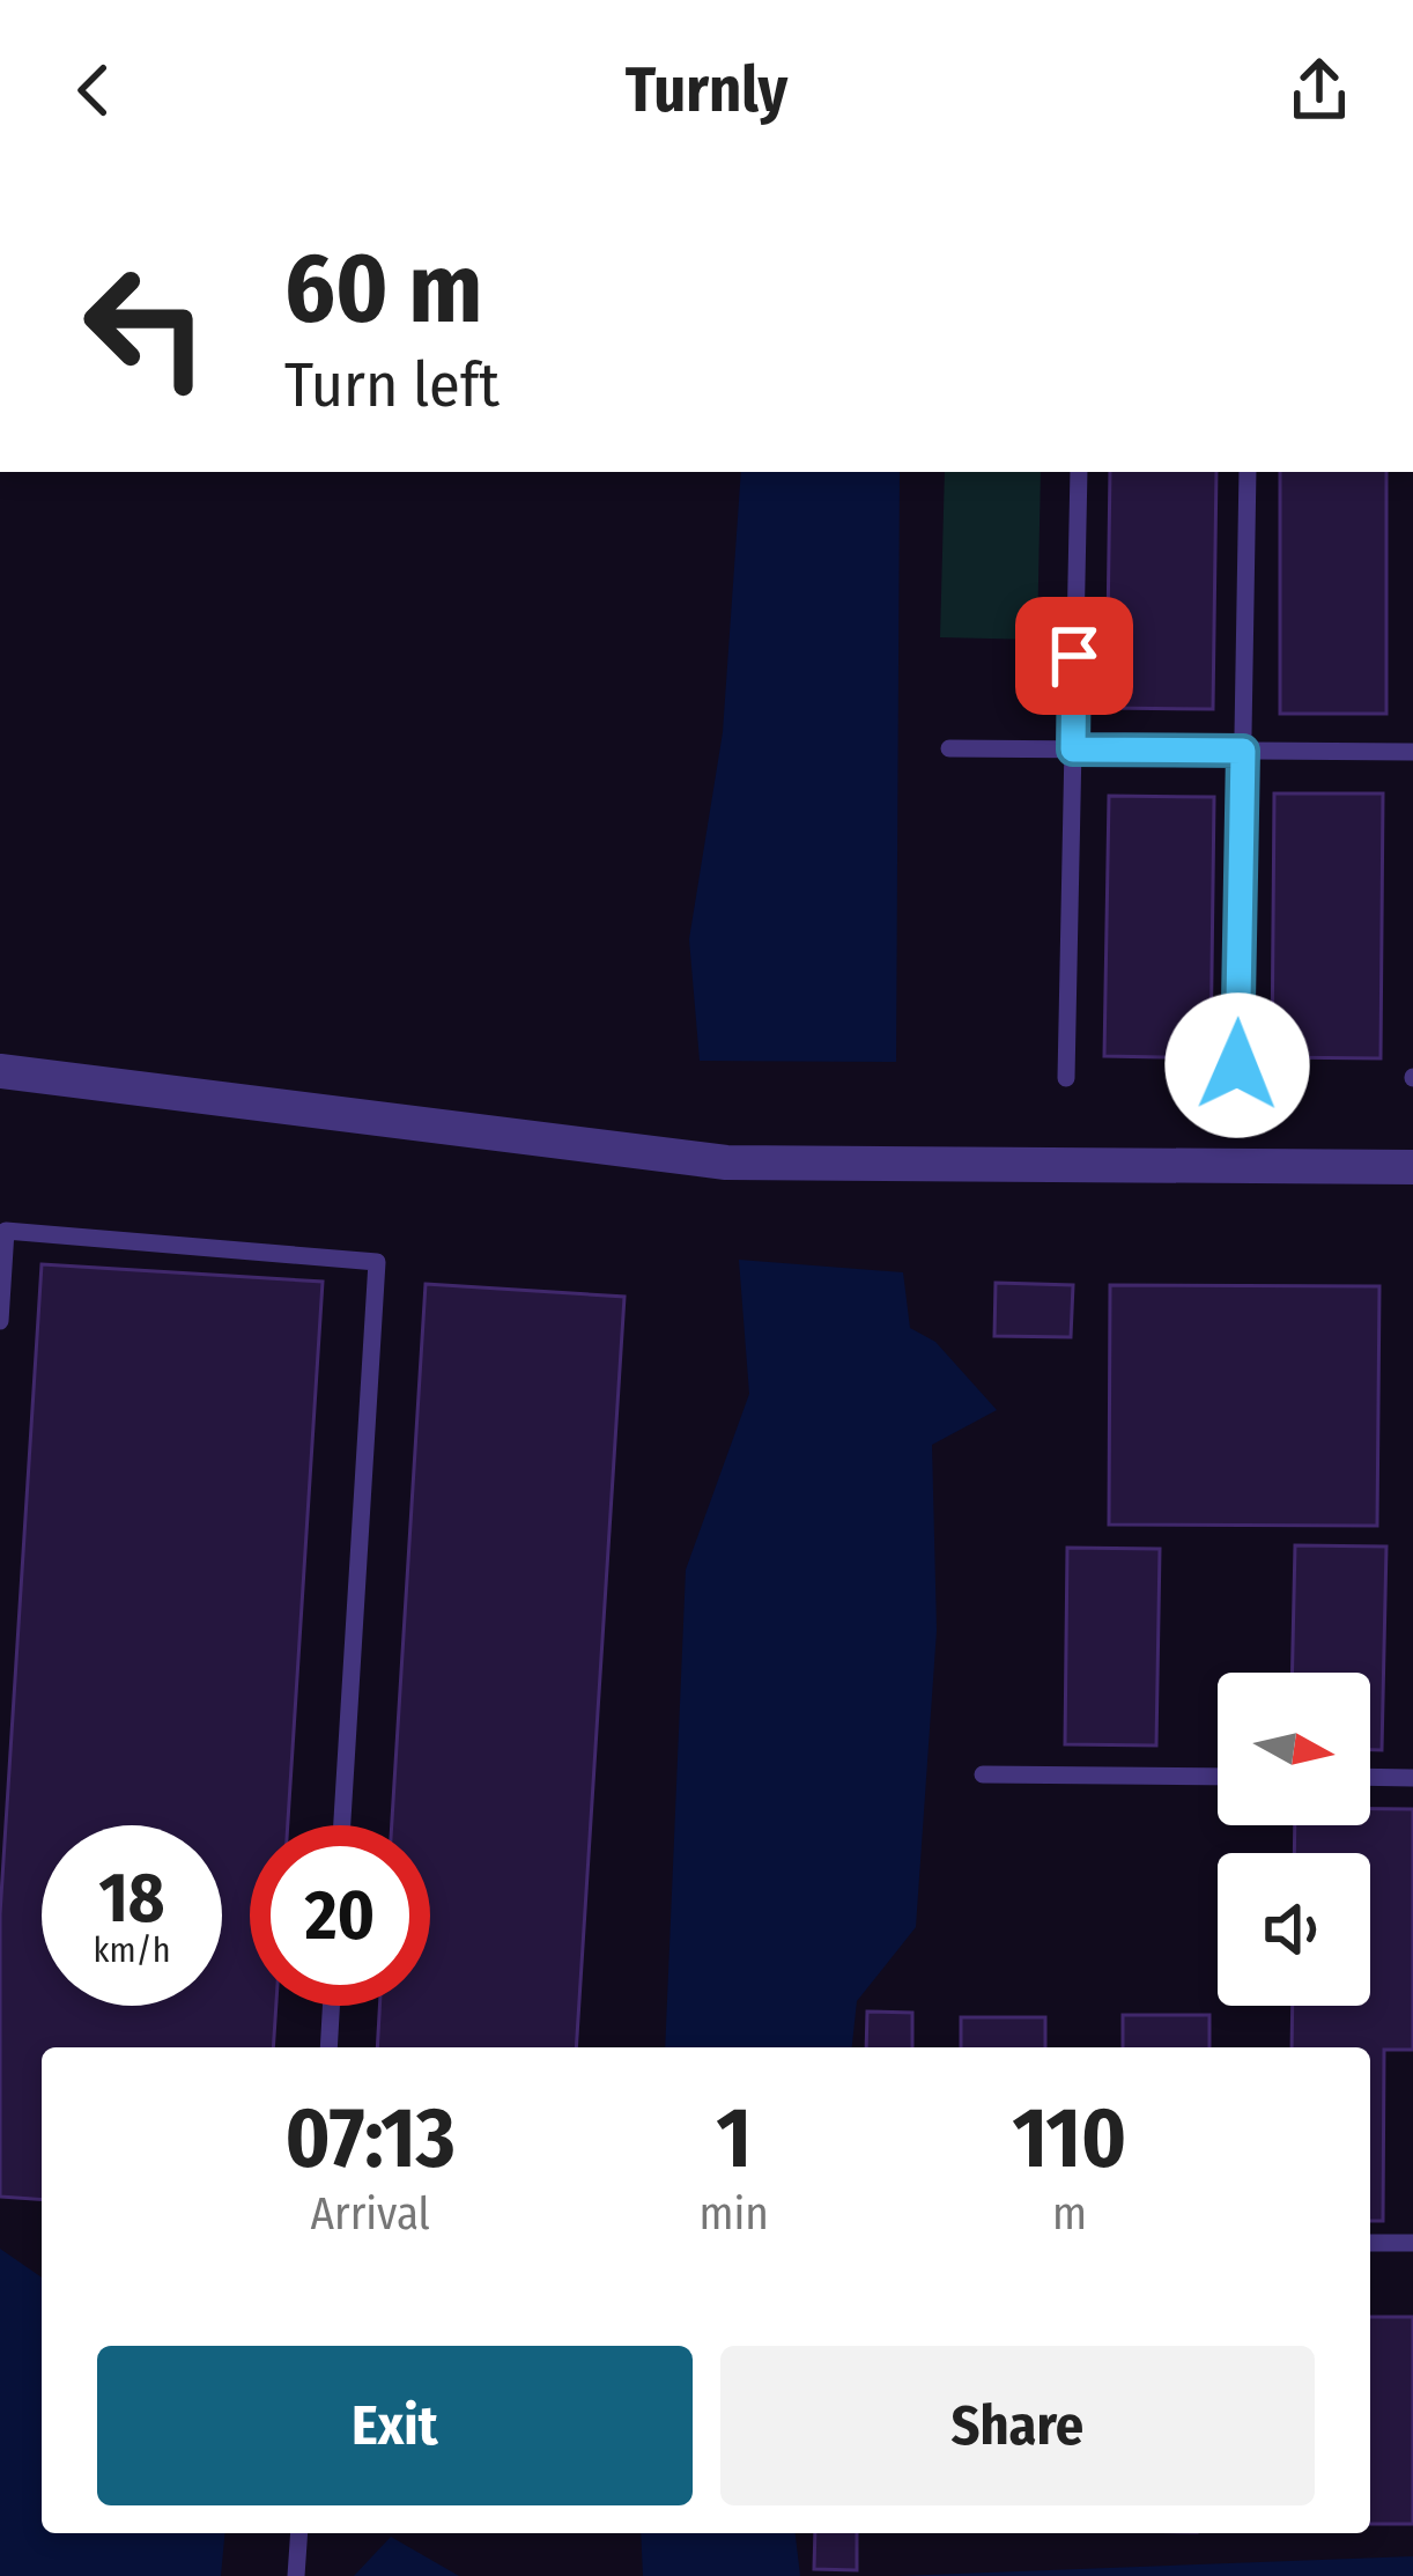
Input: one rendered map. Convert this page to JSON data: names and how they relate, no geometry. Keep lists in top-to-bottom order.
{
  "north": "right",
  "page": {
    "header": "Turnly",
    "turn": ["60 m", "Turn left"],
    "speed": "18 km/h",
    "limit": "20",
    "eta": [
      "07:13",
      "Arrival",
      "1",
      "min",
      "110",
      "m"
    ],
    "buttons": ["Exit", "Share"]
  }
}
